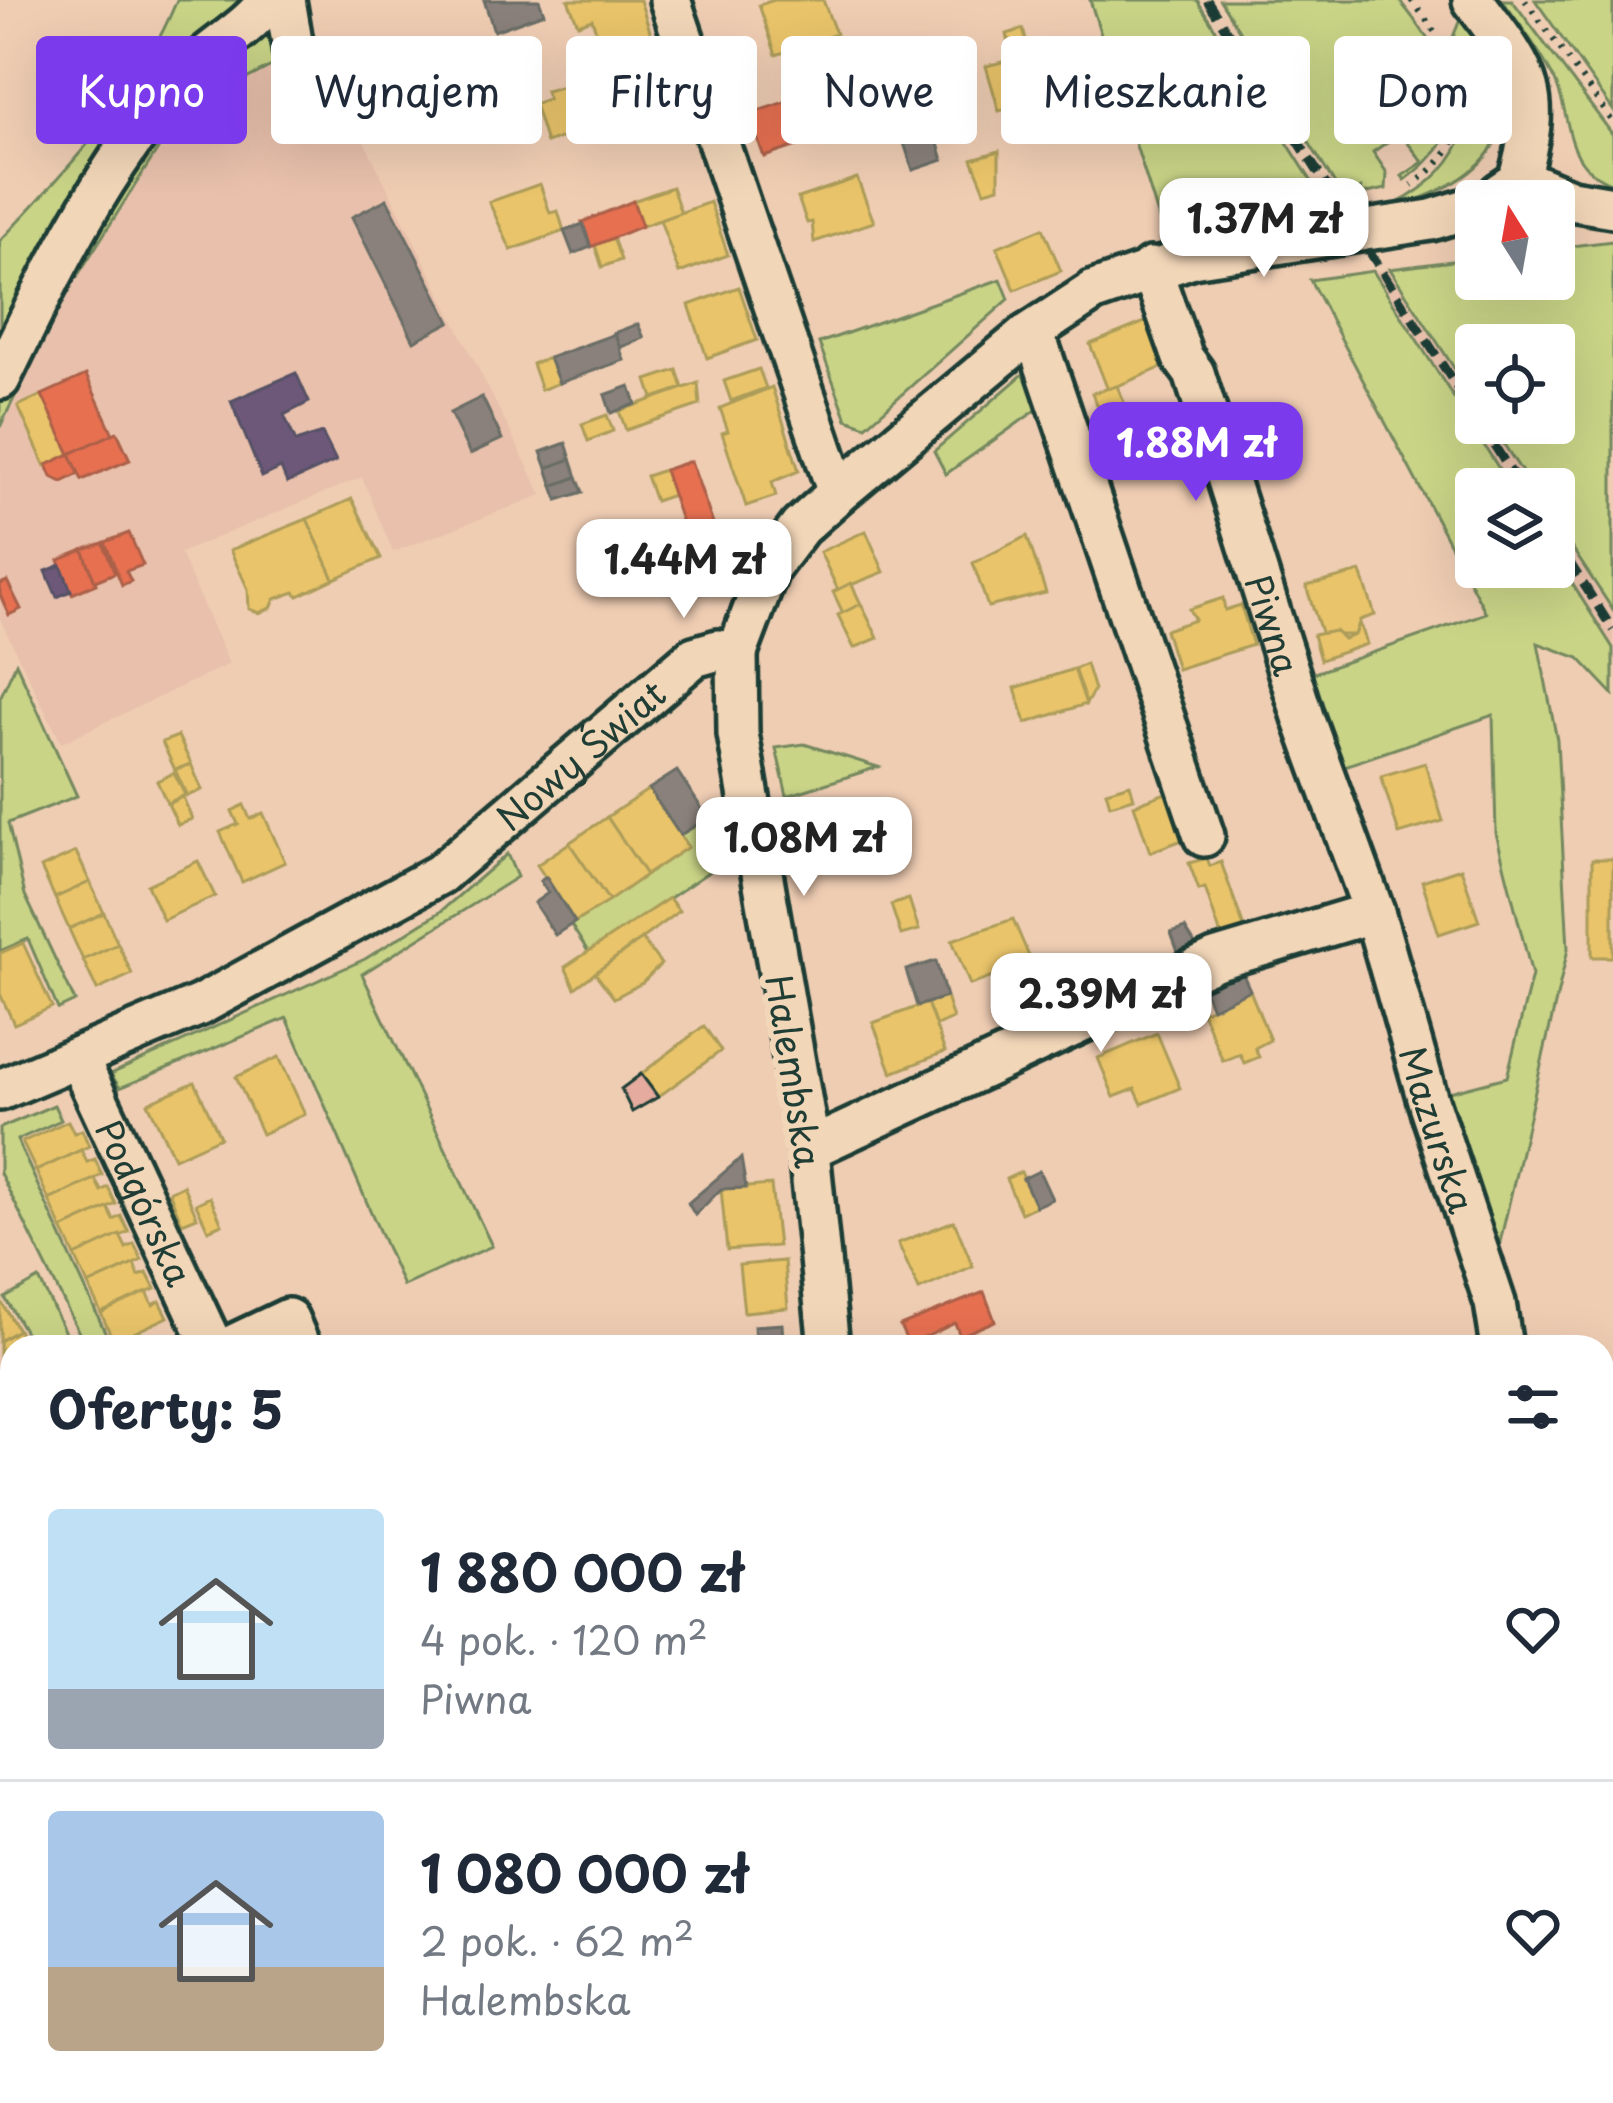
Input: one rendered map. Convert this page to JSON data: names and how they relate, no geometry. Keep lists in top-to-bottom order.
{
  "streets": {
    "street": [
      "Piwna",
      "Nowy Świat",
      "Halembska",
      "Mazurska",
      "Podgórska"
    ]
  },
  "crossings": [
    ["Piwna", "Mazurska"],
    ["Nowy Świat", "Halembska"],
    ["Nowy Świat", "Podgórska"]
  ],
  "north": "top",
  "page": {
    "chip": [
      "Kupno",
      "Wynajem",
      "Filtry",
      "Nowe",
      "Mieszkanie",
      "Dom"
    ],
    "price": [
      "1.37M zł",
      "1.88M zł",
      "1.44M zł",
      "1.08M zł",
      "2.39M zł"
    ],
    "heading": "Oferty: 5",
    "list": [
      {
        "name": "1 880 000 zł",
        "note": "4 pok. · 120 m² · Piwna"
      },
      {
        "name": "1 080 000 zł",
        "note": "2 pok. · 62 m² · Halembska"
      }
    ]
  }
}
